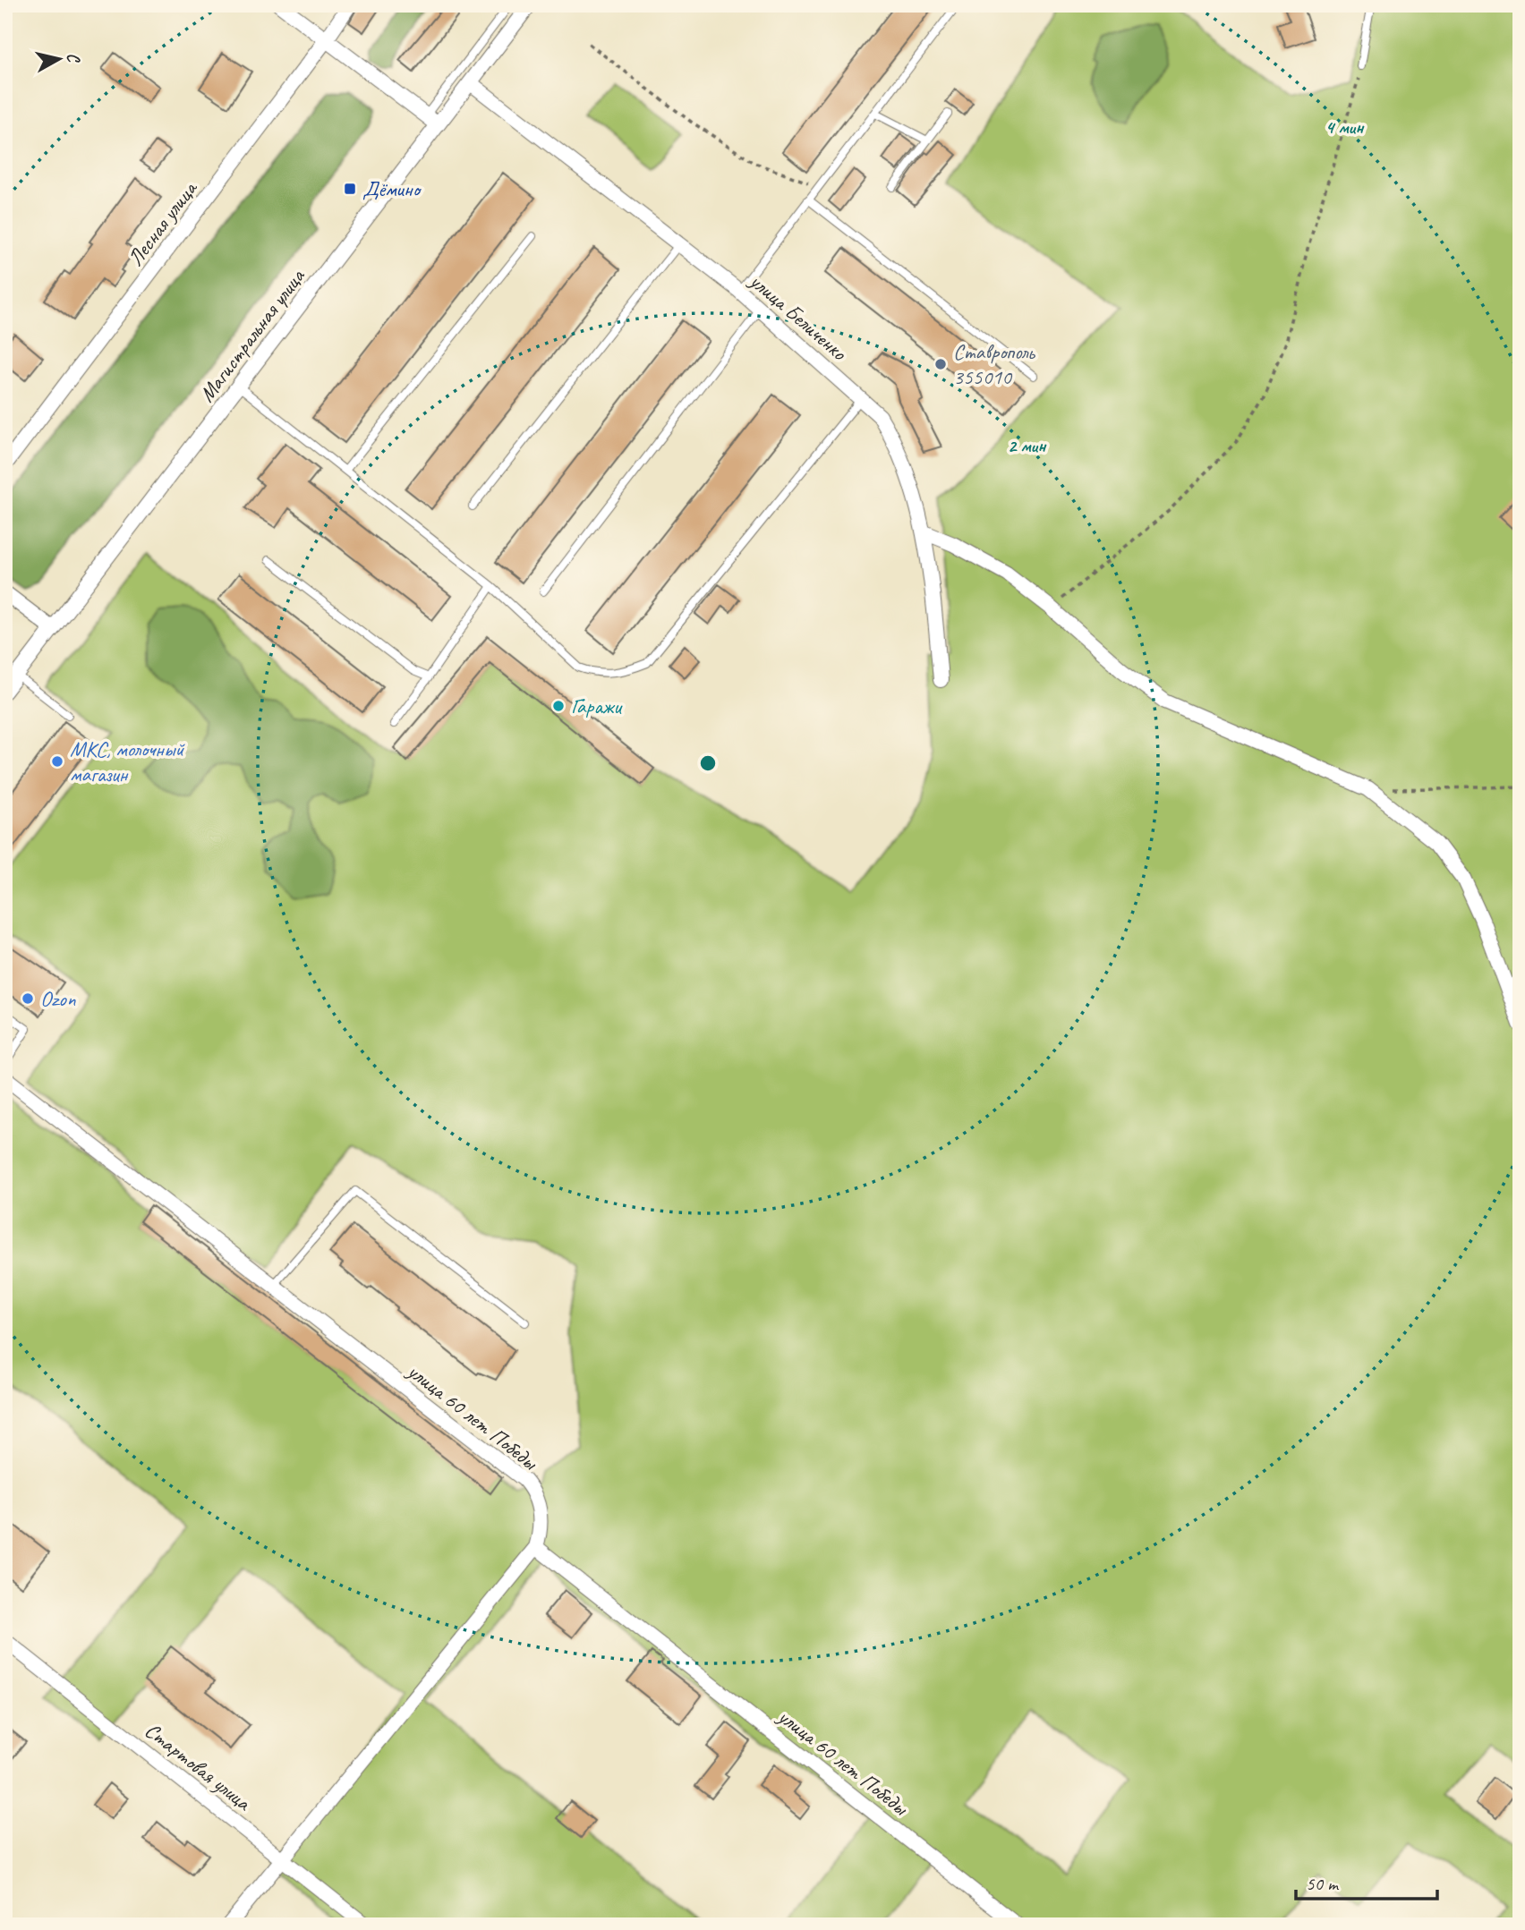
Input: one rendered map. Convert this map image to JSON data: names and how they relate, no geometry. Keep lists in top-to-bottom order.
{
  "streets": {
    "street": [
      "Лесная улица",
      "улица Беличенко",
      "Магистральная улица",
      "улица 60 лет Победы",
      "Стартовая улица"
    ]
  },
  "crossings": [
    ["улица Беличенко", "Магистральная улица"]
  ],
  "places": {
    "transit": ["Дёмино"],
    "other": [
      "Ставрополь 355010",
      "Гаражи",
      "МКС, молочный магазин",
      "Ozon"
    ]
  },
  "scale_bar": "50 m",
  "north": "right",
  "rings": ["4 мин", "2 мин"]
}
